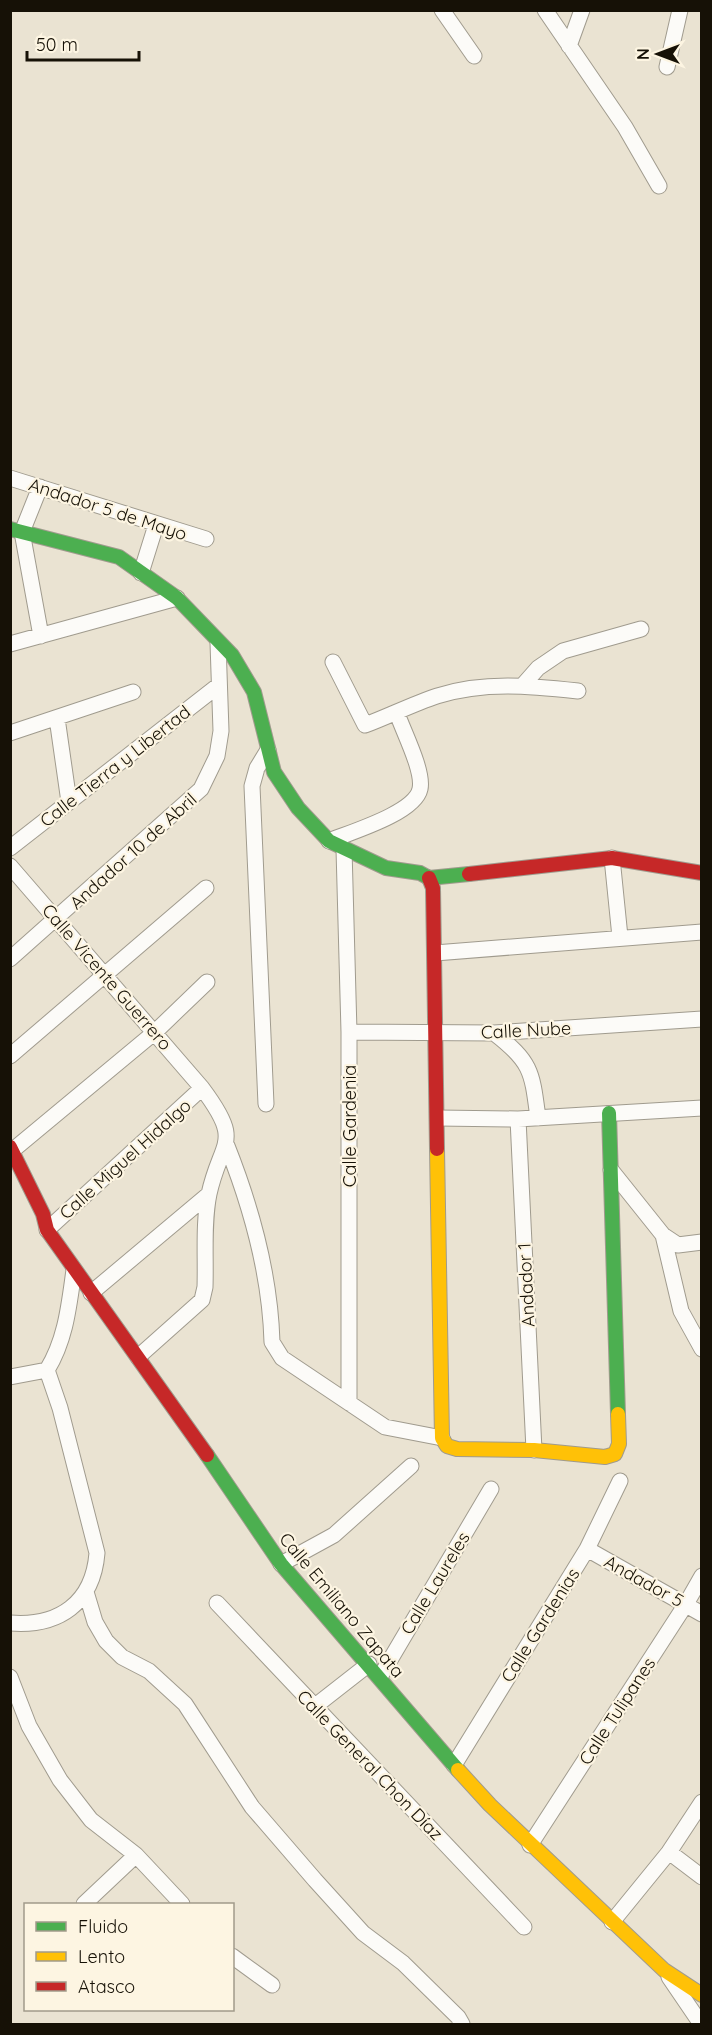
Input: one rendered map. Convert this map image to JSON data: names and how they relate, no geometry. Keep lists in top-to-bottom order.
{
  "streets": {
    "street": [
      "Andador 5 de Mayo",
      "Calle Tierra y Libertad",
      "Andador 10 de Abril",
      "Calle Vicente Guerrero",
      "Calle Nube",
      "Calle Gardenia",
      "Calle Miguel Hidalgo",
      "Andador 1",
      "Andador 5",
      "Calle Laureles",
      "Calle Emiliano Zapata",
      "Calle Gardenias",
      "Calle Tulipanes",
      "Calle General Chon Díaz"
    ]
  },
  "crossings": [
    ["Calle Tierra y Libertad", "Andador 10 de Abril"],
    ["Andador 10 de Abril", "Calle Vicente Guerrero"],
    ["Calle Vicente Guerrero", "Calle Gardenia"],
    ["Calle Vicente Guerrero", "Calle Miguel Hidalgo"],
    ["Calle Nube", "Calle Gardenia"],
    ["Calle Miguel Hidalgo", "Calle Emiliano Zapata"],
    ["Andador 5", "Calle Gardenias"],
    ["Andador 5", "Calle Tulipanes"],
    ["Calle Laureles", "Calle Emiliano Zapata"],
    ["Calle Emiliano Zapata", "Calle Gardenias"],
    ["Calle Emiliano Zapata", "Calle Tulipanes"]
  ],
  "legend": ["Fluido", "Lento", "Atasco"],
  "scale_bar": "50 m",
  "north": "left"
}
